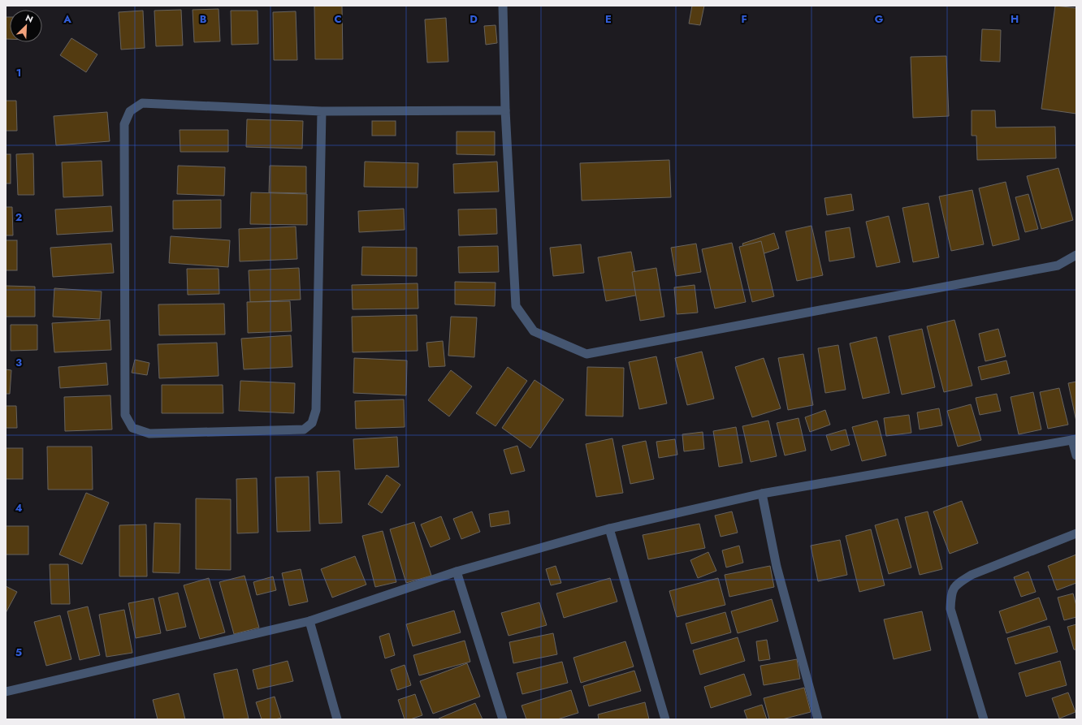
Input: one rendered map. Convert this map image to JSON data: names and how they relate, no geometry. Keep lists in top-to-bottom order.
{
  "north": "top right",
  "grid": {
    "columns": [
      "A",
      "B",
      "C",
      "D",
      "E",
      "F",
      "G",
      "H"
    ],
    "rows": [
      "1",
      "2",
      "3",
      "4",
      "5"
    ]
  }
}
